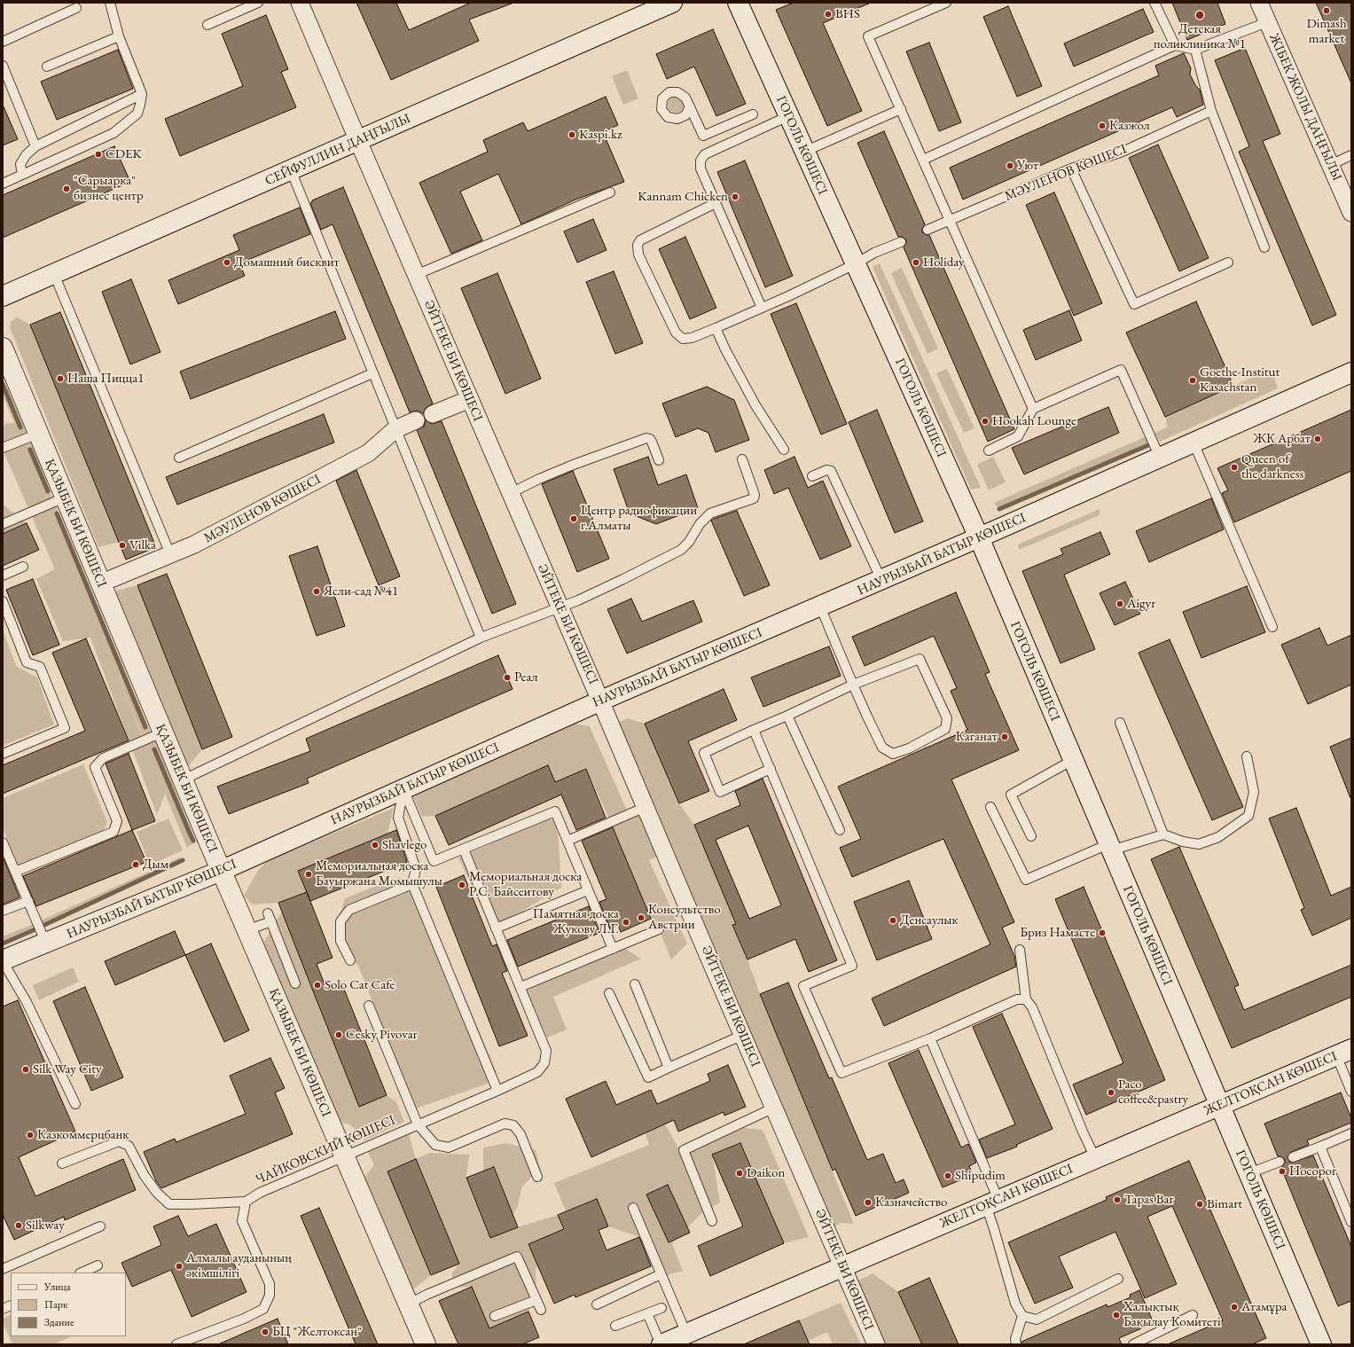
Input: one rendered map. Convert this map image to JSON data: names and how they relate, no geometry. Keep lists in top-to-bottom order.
{
  "streets": {
    "main road": [
      "ГОГОЛЬ КӨШЕСІ",
      "СЕЙФУЛЛИН ДАҢҒЫЛЫ",
      "ҚАЗЫБЕК БИ КӨШЕСІ",
      "НАУРЫЗБАЙ БАТЫР КӨШЕСІ",
      "ЖЕЛТОҚСАН КӨШЕСІ"
    ],
    "street": ["ЖІБЕК ЖОЛЫ ДАҢҒЫЛЫ", "МӘУЛЕНОВ КӨШЕСІ", "ӘЙТЕКЕ БИ КӨШЕСІ"],
    "lane": ["ЧАЙКОВСКИЙ КӨШЕСІ"]
  },
  "crossings": [
    ["ГОГОЛЬ КӨШЕСІ", "НАУРЫЗБАЙ БАТЫР КӨШЕСІ"],
    ["ГОГОЛЬ КӨШЕСІ", "ЖЕЛТОҚСАН КӨШЕСІ"],
    ["СЕЙФУЛЛИН ДАҢҒЫЛЫ", "ӘЙТЕКЕ БИ КӨШЕСІ"],
    ["МӘУЛЕНОВ КӨШЕСІ", "ҚАЗЫБЕК БИ КӨШЕСІ"],
    ["ӘЙТЕКЕ БИ КӨШЕСІ", "НАУРЫЗБАЙ БАТЫР КӨШЕСІ"],
    ["ӘЙТЕКЕ БИ КӨШЕСІ", "ЖЕЛТОҚСАН КӨШЕСІ"],
    ["ҚАЗЫБЕК БИ КӨШЕСІ", "НАУРЫЗБАЙ БАТЫР КӨШЕСІ"],
    ["ҚАЗЫБЕК БИ КӨШЕСІ", "ЧАЙКОВСКИЙ КӨШЕСІ"]
  ],
  "places": [
    "Dimash market",
    "BHS",
    "Детская поликлиника №1",
    "Казжол",
    "Kaspi.kz",
    "CDEK",
    "Уют",
    "\"Сарыарка\" бизнес центр",
    "Kannam Chicken",
    "Домашний бисквит",
    "Holiday",
    "Наша Пицца1",
    "Goethe-Institut Kasachstan",
    "Hookah Lounge",
    "ЖК Арбат",
    "Queen of the darkness",
    "Центр радиофикации г.Алматы",
    "Vilka",
    "Ясли-сад №41",
    "Aigyr",
    "Реал",
    "Каганат",
    "Shavlego",
    "Дым",
    "Мемориальная доска Бауыржана Момышулы",
    "Мемориальная доска Р.С. Байсеитову",
    "Консультство Австрии",
    "Денсаулык",
    "Памятная доска Жукову Л.Г.",
    "Бриз Намасте",
    "Solo Cat Cafe",
    "Cesky Pivovar",
    "Silk Way City",
    "Paco coffee&pastry",
    "Казкоммерцбанк",
    "Носорог",
    "Daikon",
    "Shipudim",
    "Tapas Bar",
    "Казначейство",
    "Bimart",
    "Silkway",
    "Алмалы ауданының әкімшілігі",
    "Атамұра",
    "Халықтық Бақылау Комитеті",
    "БЦ \"Желтоксан\""
  ],
  "legend": ["Улица", "Парк", "Здание"]
}
